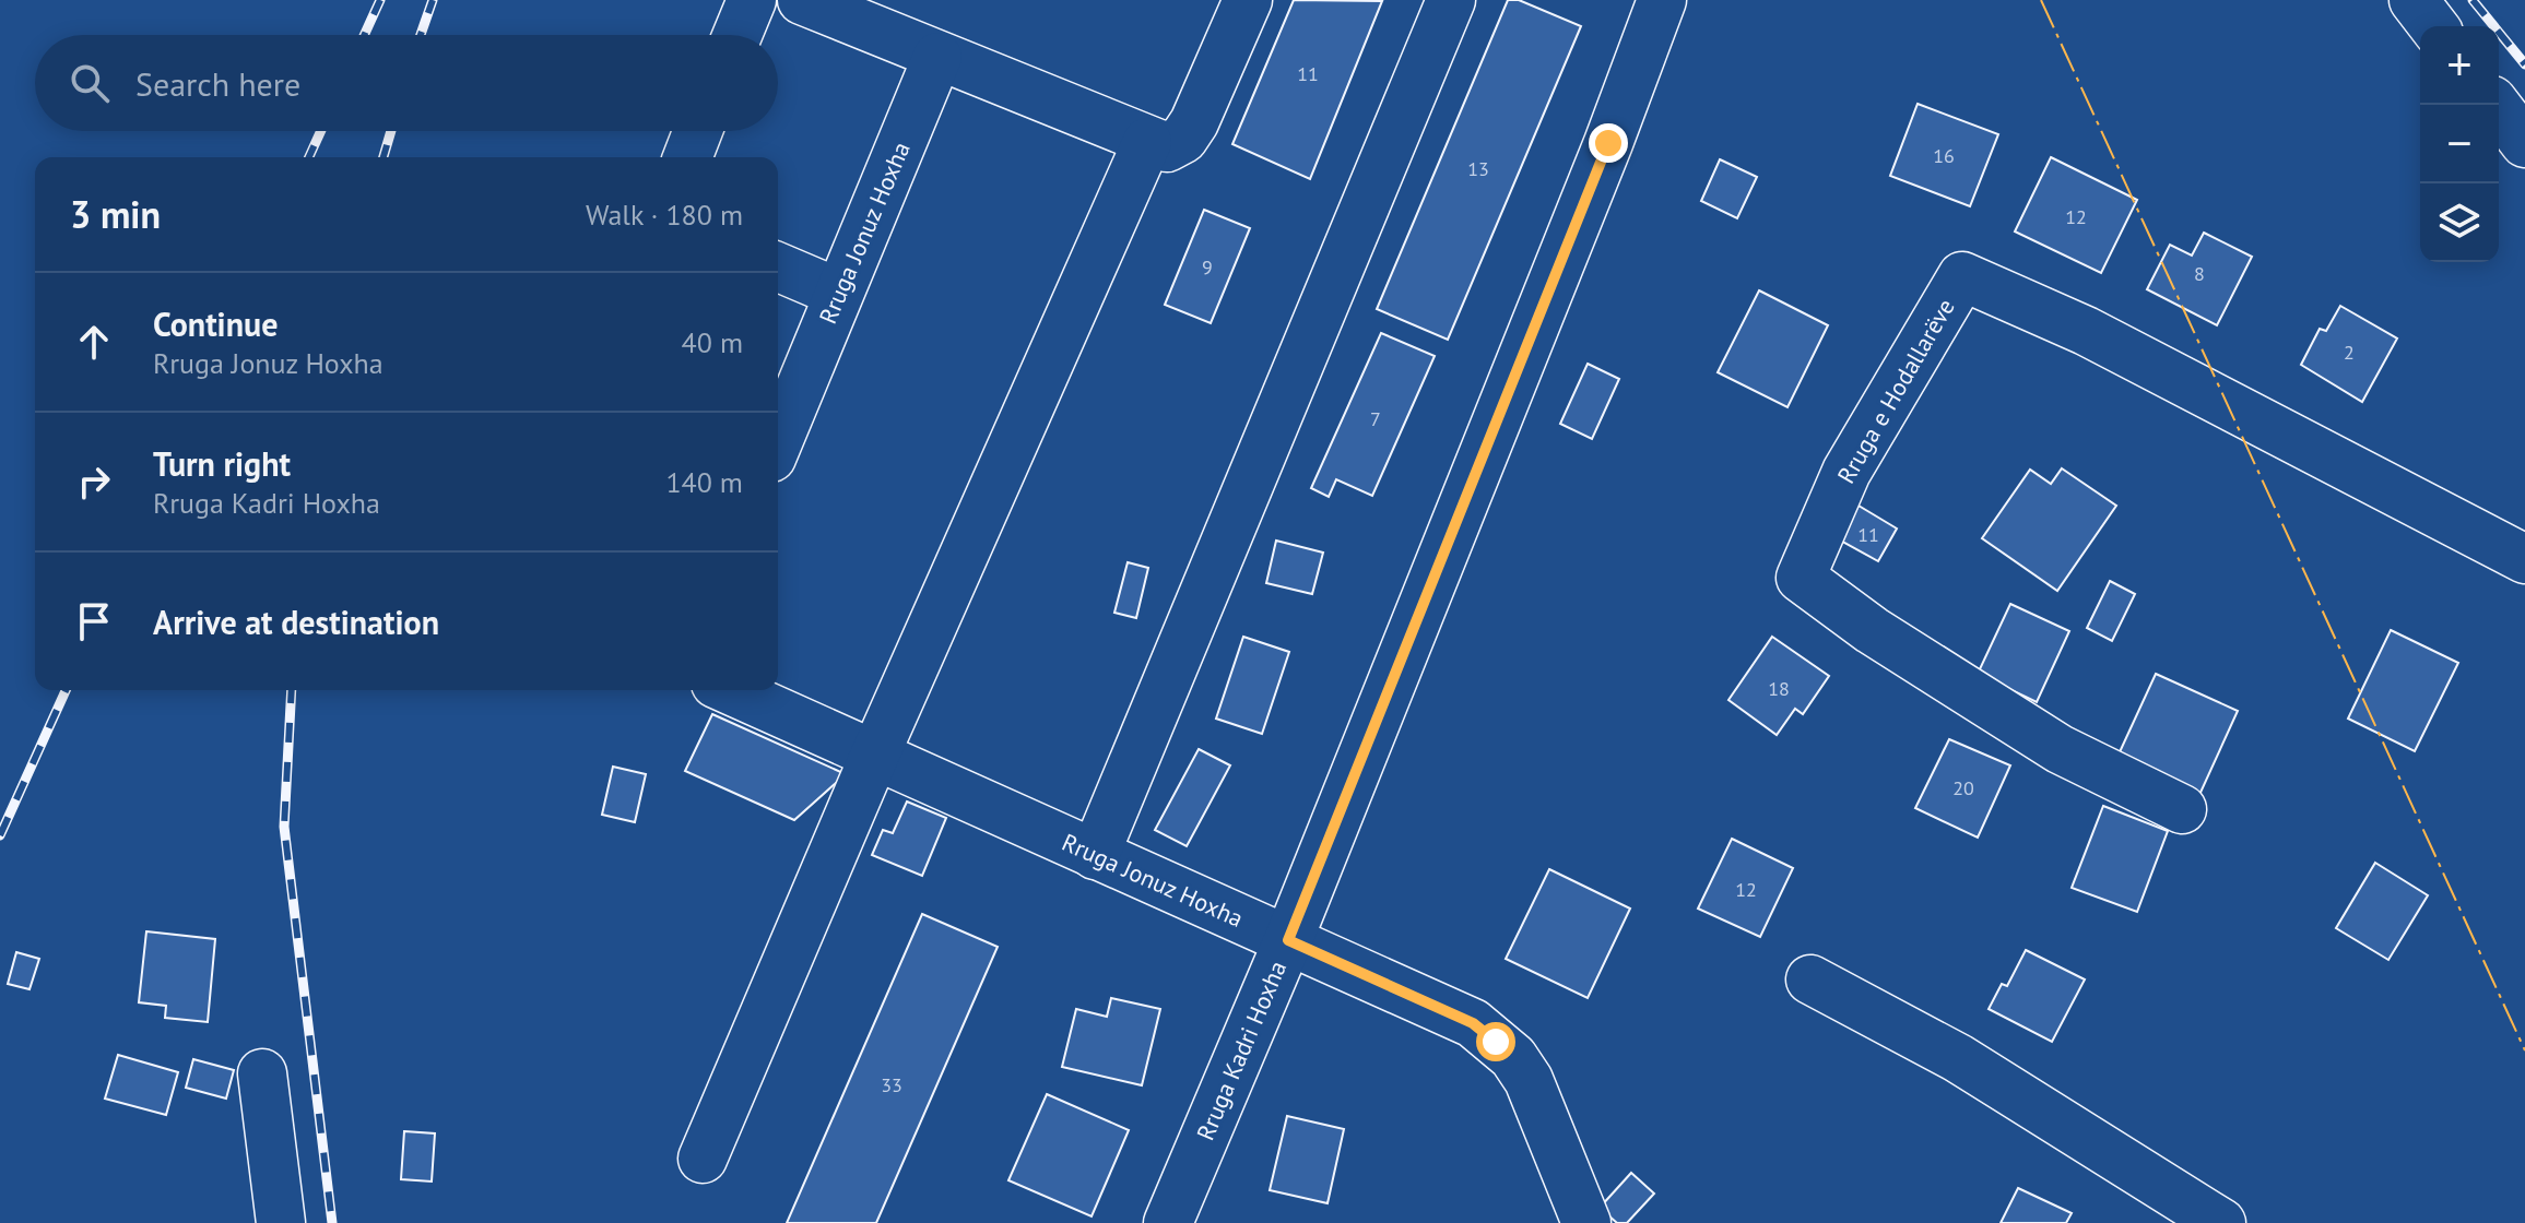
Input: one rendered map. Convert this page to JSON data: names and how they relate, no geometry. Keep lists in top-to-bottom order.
{
  "streets": {
    "street": ["Rruga Jonuz Hoxha", "Rruga e Hodallarëve", "Rruga Kadri Hoxha"]
  },
  "crossings": [
    ["Rruga Jonuz Hoxha", "Rruga Kadri Hoxha"]
  ],
  "house_numbers": [
    "11",
    "16",
    "13",
    "12",
    "9",
    "8",
    "2",
    "7",
    "11",
    "18",
    "20",
    "12",
    "33"
  ],
  "page": {
    "map_buttons": ["+", "−"],
    "search": "Search here",
    "heading": ["3 min", "Walk · 180 m"],
    "list": [
      ["Continue", "Rruga Jonuz Hoxha", "40 m"],
      ["Turn right", "Rruga Kadri Hoxha", "140 m"],
      "Arrive at destination"
    ]
  }
}
